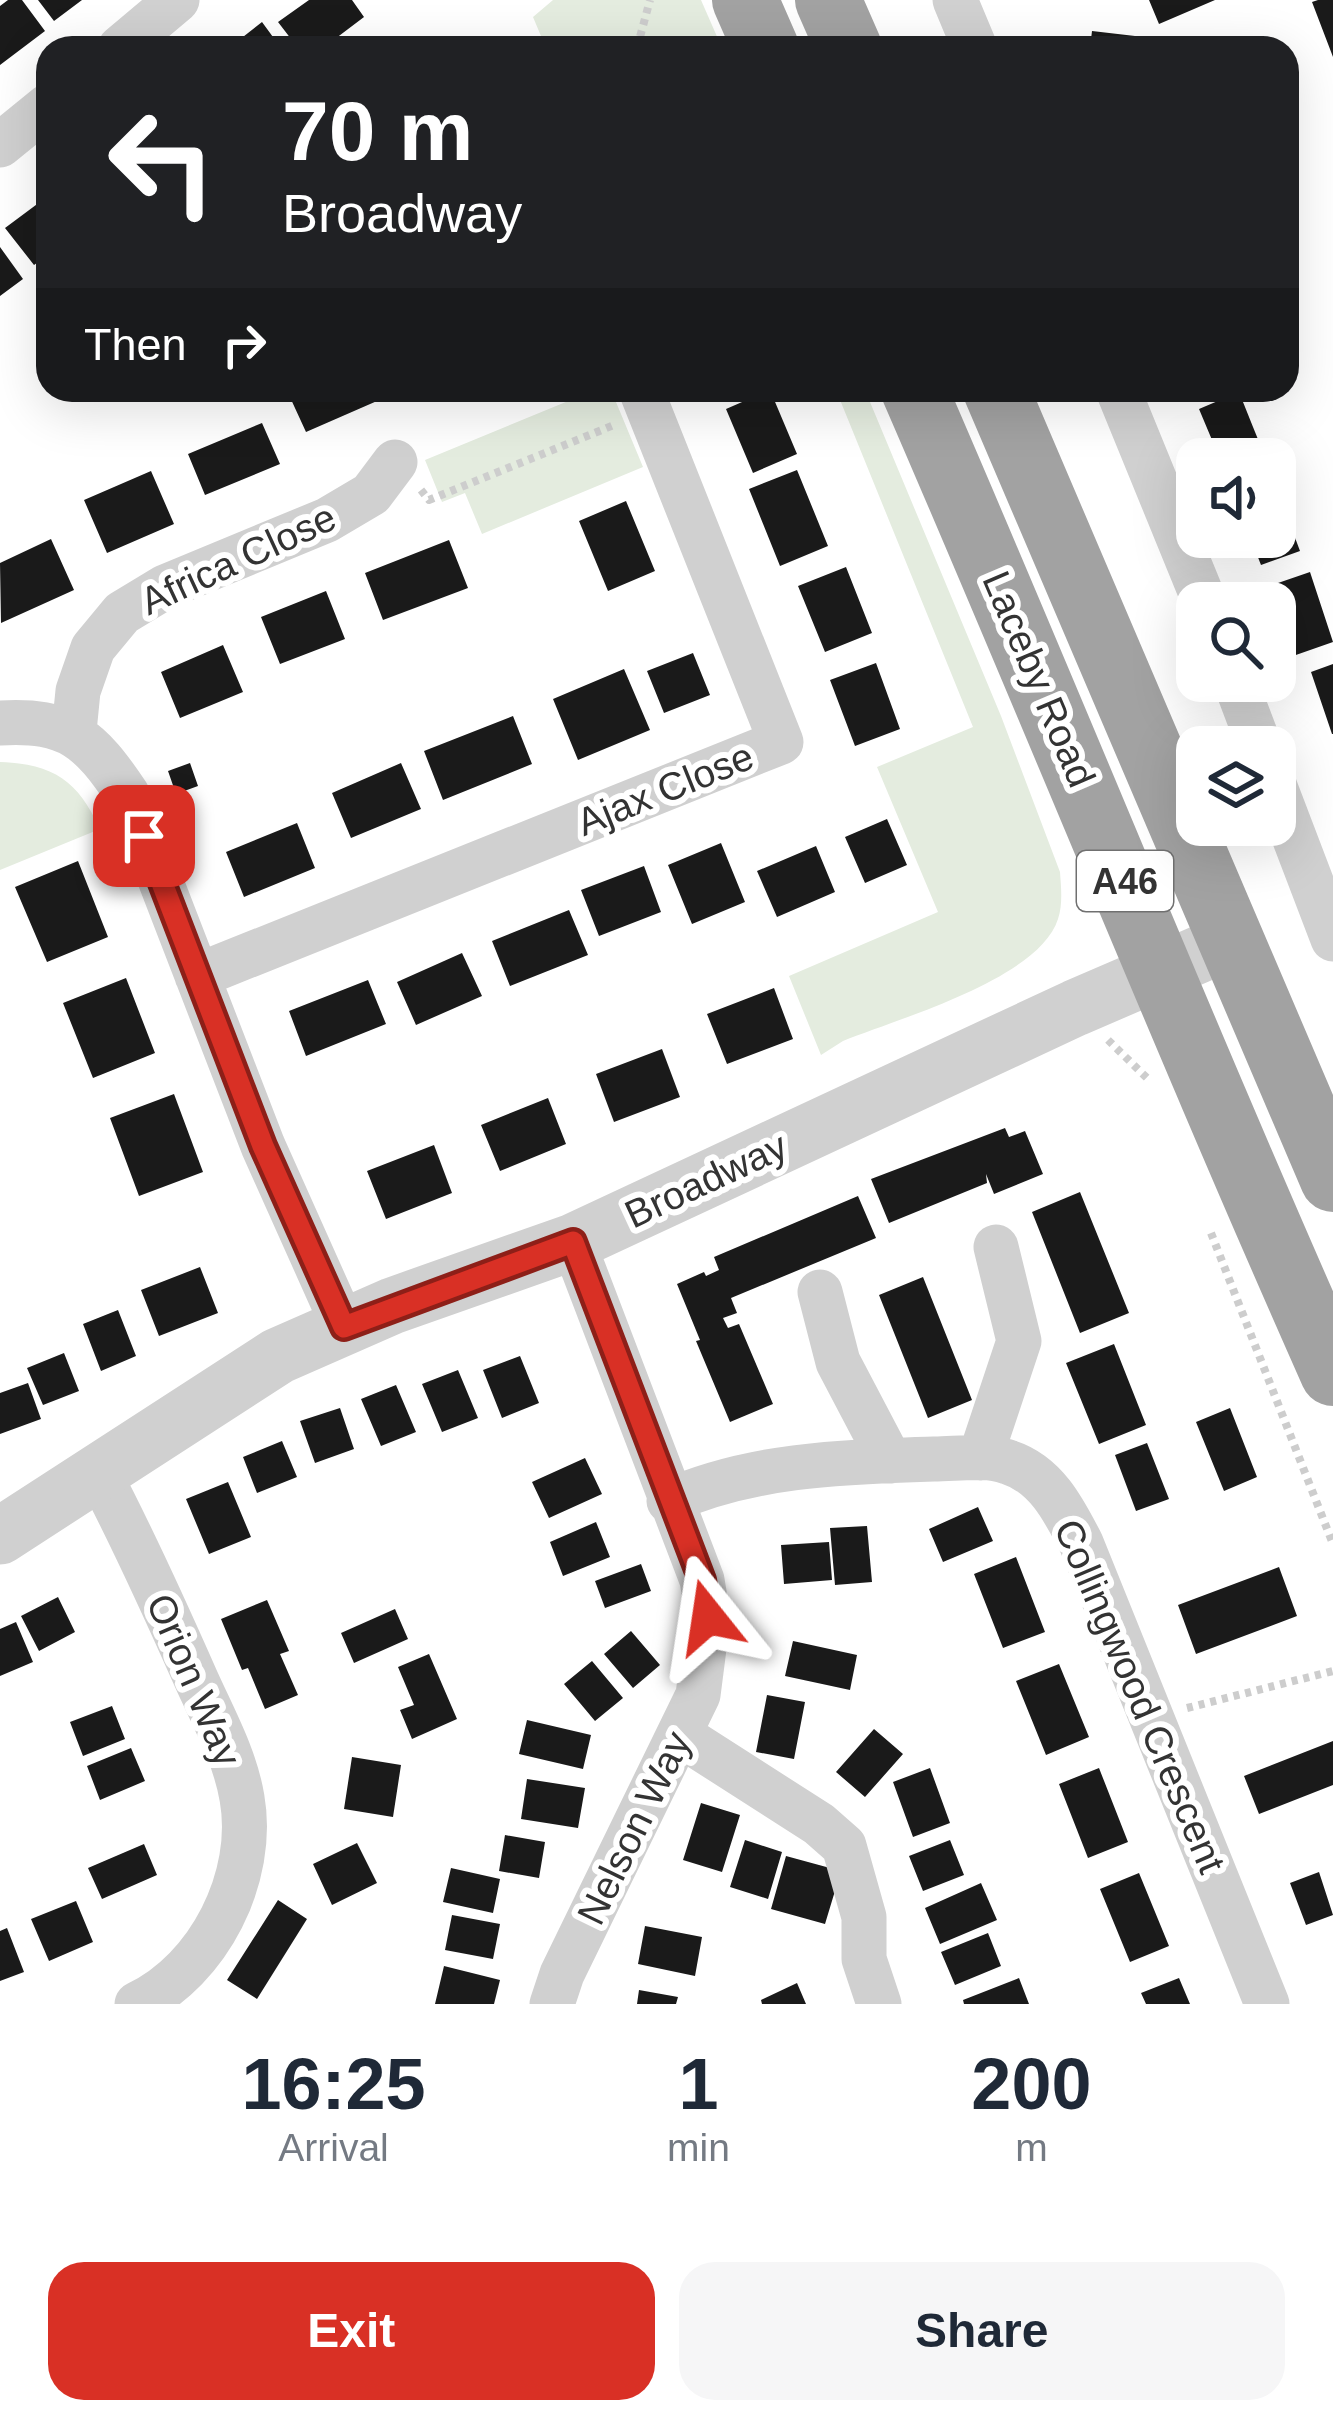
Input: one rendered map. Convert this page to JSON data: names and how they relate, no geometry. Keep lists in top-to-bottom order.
{
  "streets": {
    "highway": ["Laceby Road", "A46"],
    "street": [
      "Africa Close",
      "Ajax Close",
      "Broadway",
      "Orion Way",
      "Collingwood Crescent",
      "Nelson Way"
    ]
  },
  "crossings": [
    ["Laceby Road", "Broadway"],
    ["Broadway", "Orion Way"],
    ["Broadway", "Nelson Way"],
    ["Collingwood Crescent", "Nelson Way"]
  ],
  "page": {
    "turn": ["70 m", "Broadway"],
    "then": "Then",
    "eta": [
      "16:25",
      "Arrival",
      "1",
      "min",
      "200",
      "m"
    ],
    "buttons": ["Exit", "Share"]
  }
}
